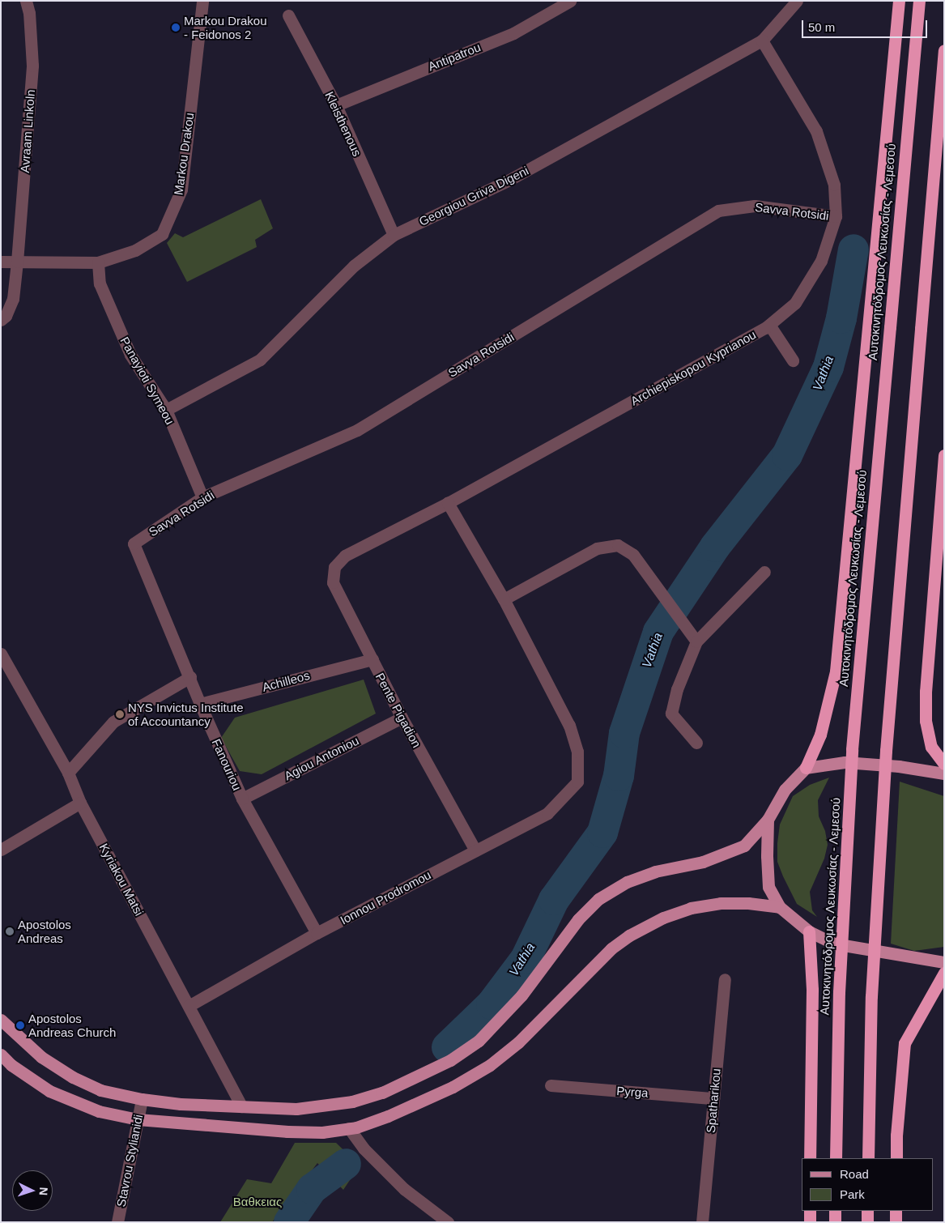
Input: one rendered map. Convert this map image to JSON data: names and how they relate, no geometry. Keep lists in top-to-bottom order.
{
  "streets": {
    "highway": ["Αυτοκινητόδρομος Λευκωσίας - Λεμεσού"],
    "street": [
      "Antipatrou",
      "Kleisthenous",
      "Avraam Linkoln",
      "Markou Drakou",
      "Georgiou Griva Digeni",
      "Savva Rotsidi",
      "Archiepiskopou Kyprianou",
      "Panayioti Symeou",
      "Achilleos",
      "Pente Pigadion",
      "Agiou Antoniou",
      "Fanouriou",
      "Kyriakou Matsi",
      "Ionnou Prodromou",
      "Pyrga",
      "Spatharikou",
      "Stavrou Stylianidi"
    ]
  },
  "crossings": [
    ["Antipatrou", "Kleisthenous"],
    ["Kleisthenous", "Georgiou Griva Digeni"],
    ["Avraam Linkoln", "Markou Drakou"],
    ["Markou Drakou", "Panayioti Symeou"],
    ["Georgiou Griva Digeni", "Archiepiskopou Kyprianou"],
    ["Georgiou Griva Digeni", "Panayioti Symeou"],
    ["Savva Rotsidi", "Archiepiskopou Kyprianou"],
    ["Savva Rotsidi", "Panayioti Symeou"],
    ["Savva Rotsidi", "Fanouriou"],
    ["Archiepiskopou Kyprianou", "Pente Pigadion"],
    ["Achilleos", "Pente Pigadion"],
    ["Achilleos", "Fanouriou"],
    ["Pente Pigadion", "Agiou Antoniou"],
    ["Pente Pigadion", "Ionnou Prodromou"],
    ["Agiou Antoniou", "Fanouriou"],
    ["Fanouriou", "Ionnou Prodromou"],
    ["Kyriakou Matsi", "Ionnou Prodromou"],
    ["Pyrga", "Spatharikou"]
  ],
  "water": ["Vathia"],
  "parks": ["Βαθκειας"],
  "places": [
    "Markou Drakou - Feidonos 2",
    "NYS Invictus Institute of Accountancy",
    "Apostolos Andreas",
    "Apostolos Andreas Church"
  ],
  "legend": ["Road", "Park"],
  "scale_bar": "50 m",
  "north": "right"
}
